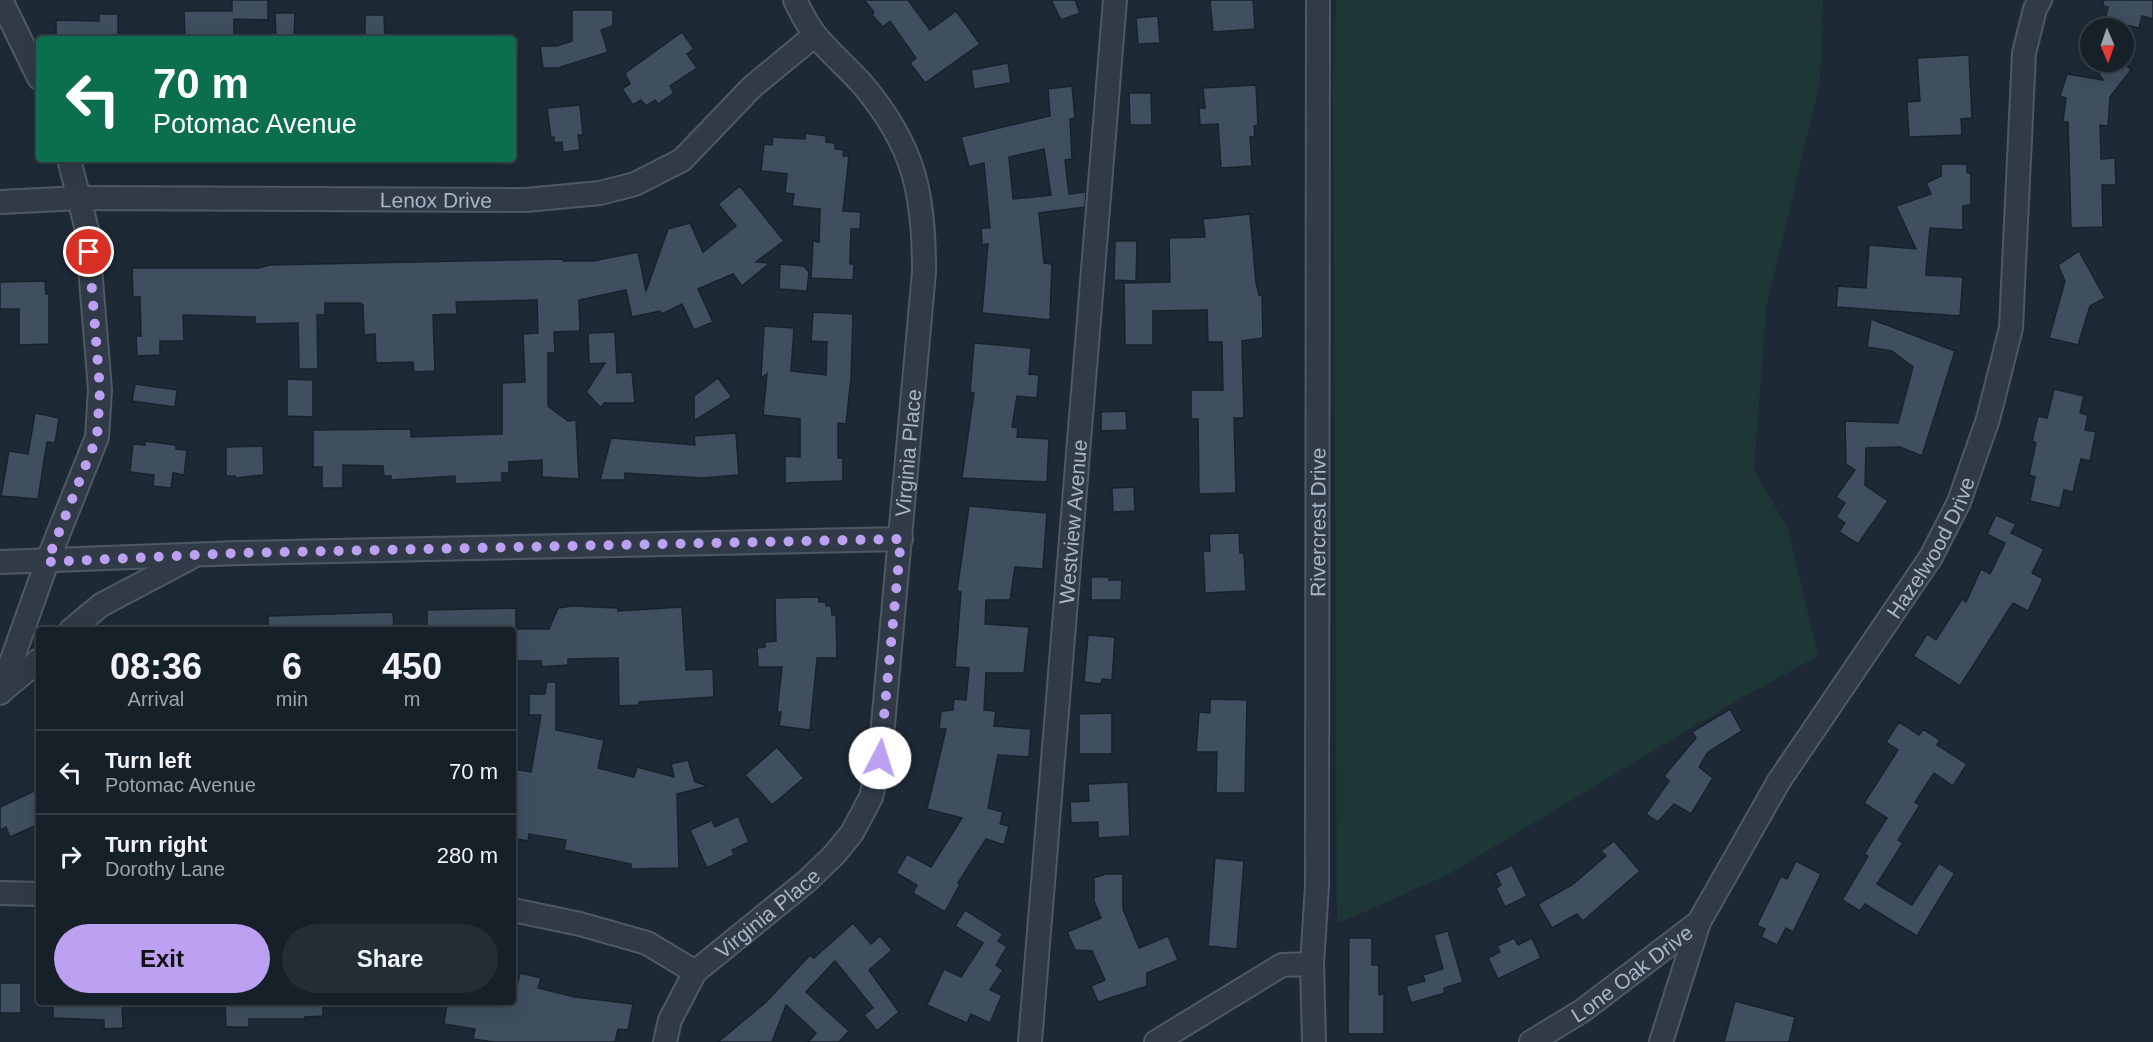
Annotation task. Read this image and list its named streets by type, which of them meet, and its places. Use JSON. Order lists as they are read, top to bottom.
{
  "streets": {
    "street": [
      "Lenox Drive",
      "Virginia Place",
      "Westview Avenue",
      "Rivercrest Drive",
      "Hazelwood Drive",
      "Lone Oak Drive"
    ]
  },
  "crossings": [
    ["Lenox Drive", "Virginia Place"],
    ["Hazelwood Drive", "Lone Oak Drive"]
  ],
  "north": "bottom",
  "page": {
    "turn": ["70 m", "Potomac Avenue"],
    "eta": [
      "08:36",
      "Arrival",
      "6",
      "min",
      "450",
      "m"
    ],
    "list": [
      {
        "name": "Turn left",
        "note": "Potomac Avenue",
        "value": "70 m"
      },
      {
        "name": "Turn right",
        "note": "Dorothy Lane",
        "value": "280 m"
      }
    ],
    "buttons": ["Exit", "Share"]
  }
}
